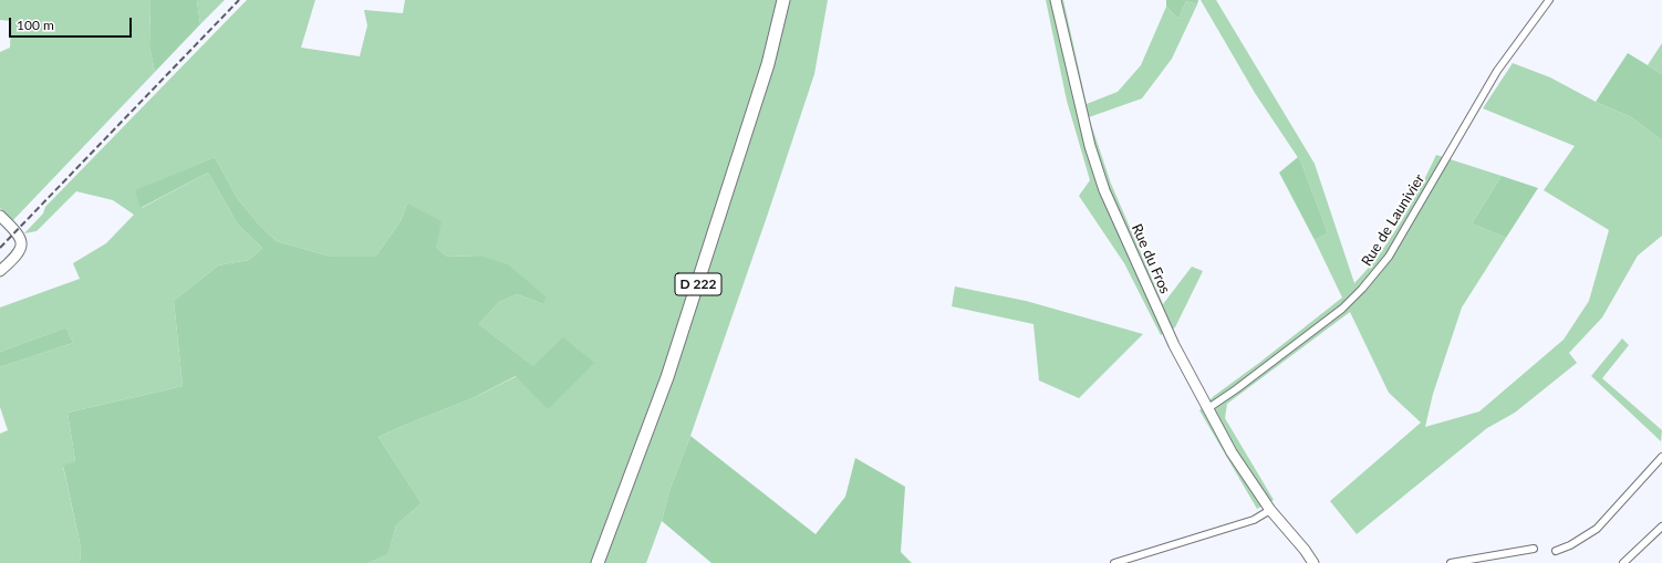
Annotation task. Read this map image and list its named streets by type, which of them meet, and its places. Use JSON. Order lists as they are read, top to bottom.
{
  "streets": {
    "highway": ["D 222"],
    "street": ["Rue de Launivier", "Rue du Fros"]
  },
  "crossings": [
    ["Rue de Launivier", "Rue du Fros"]
  ],
  "scale_bar": "100 m"
}
